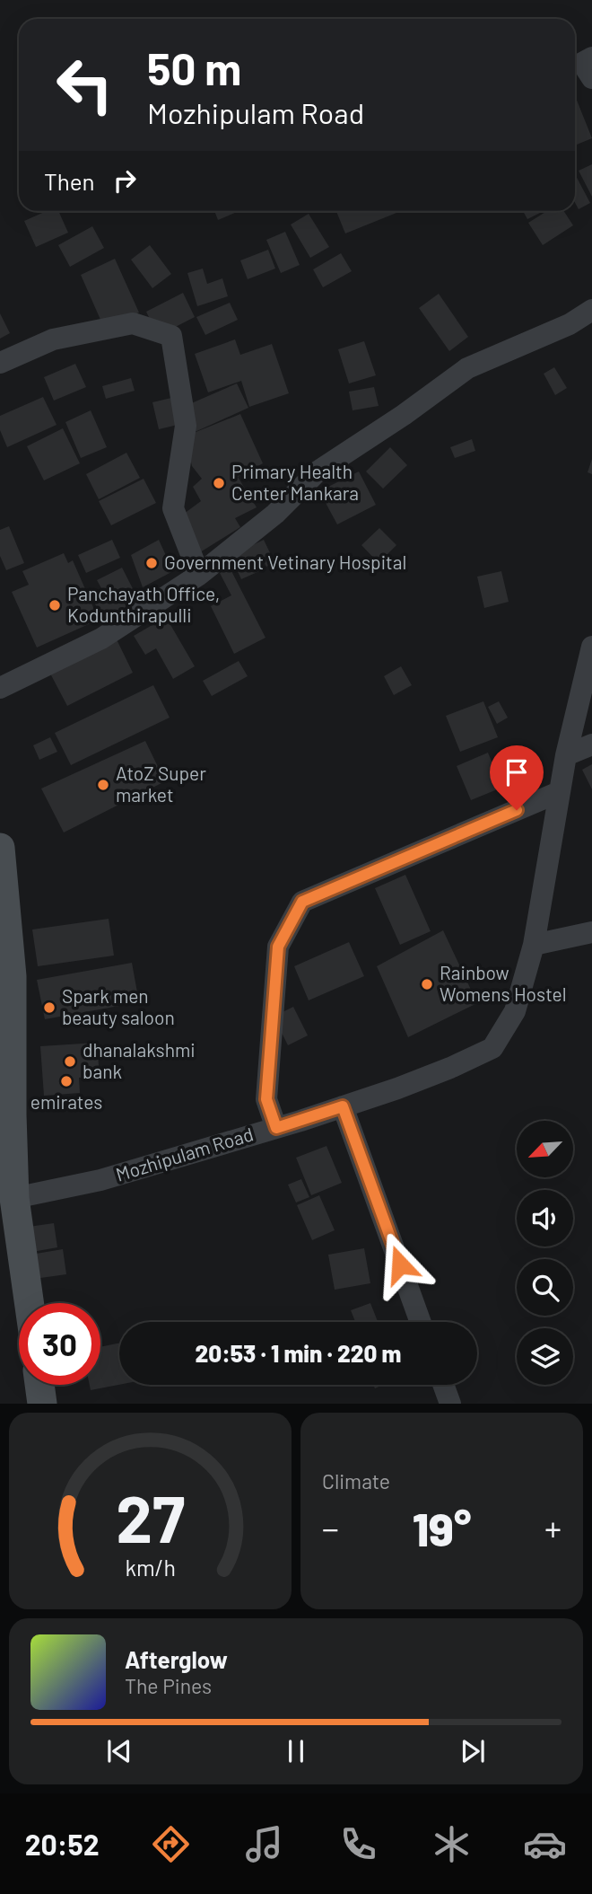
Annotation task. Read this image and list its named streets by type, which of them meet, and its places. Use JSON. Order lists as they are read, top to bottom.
{
  "streets": {
    "street": ["Mozhipulam Road"]
  },
  "places": [
    "Primary Health Center Mankara",
    "Government Vetinary Hospital",
    "Panchayath Office, Kodunthirapulli",
    "AtoZ Super market",
    "Rainbow Womens Hostel",
    "Spark men beauty saloon",
    "dhanalakshmi bank",
    "emirates"
  ],
  "north": "bottom left",
  "page": {
    "turn": ["50 m", "Mozhipulam Road"],
    "then": "Then",
    "limit": "30",
    "trip": "20:53 · 1 min · 220 m",
    "tile": "Climate",
    "heat": ["−", "19°", "+"],
    "song": ["Afterglow", "The Pines"],
    "tabs": "20:52",
    "gauge": ["27", "km/h"]
  }
}
